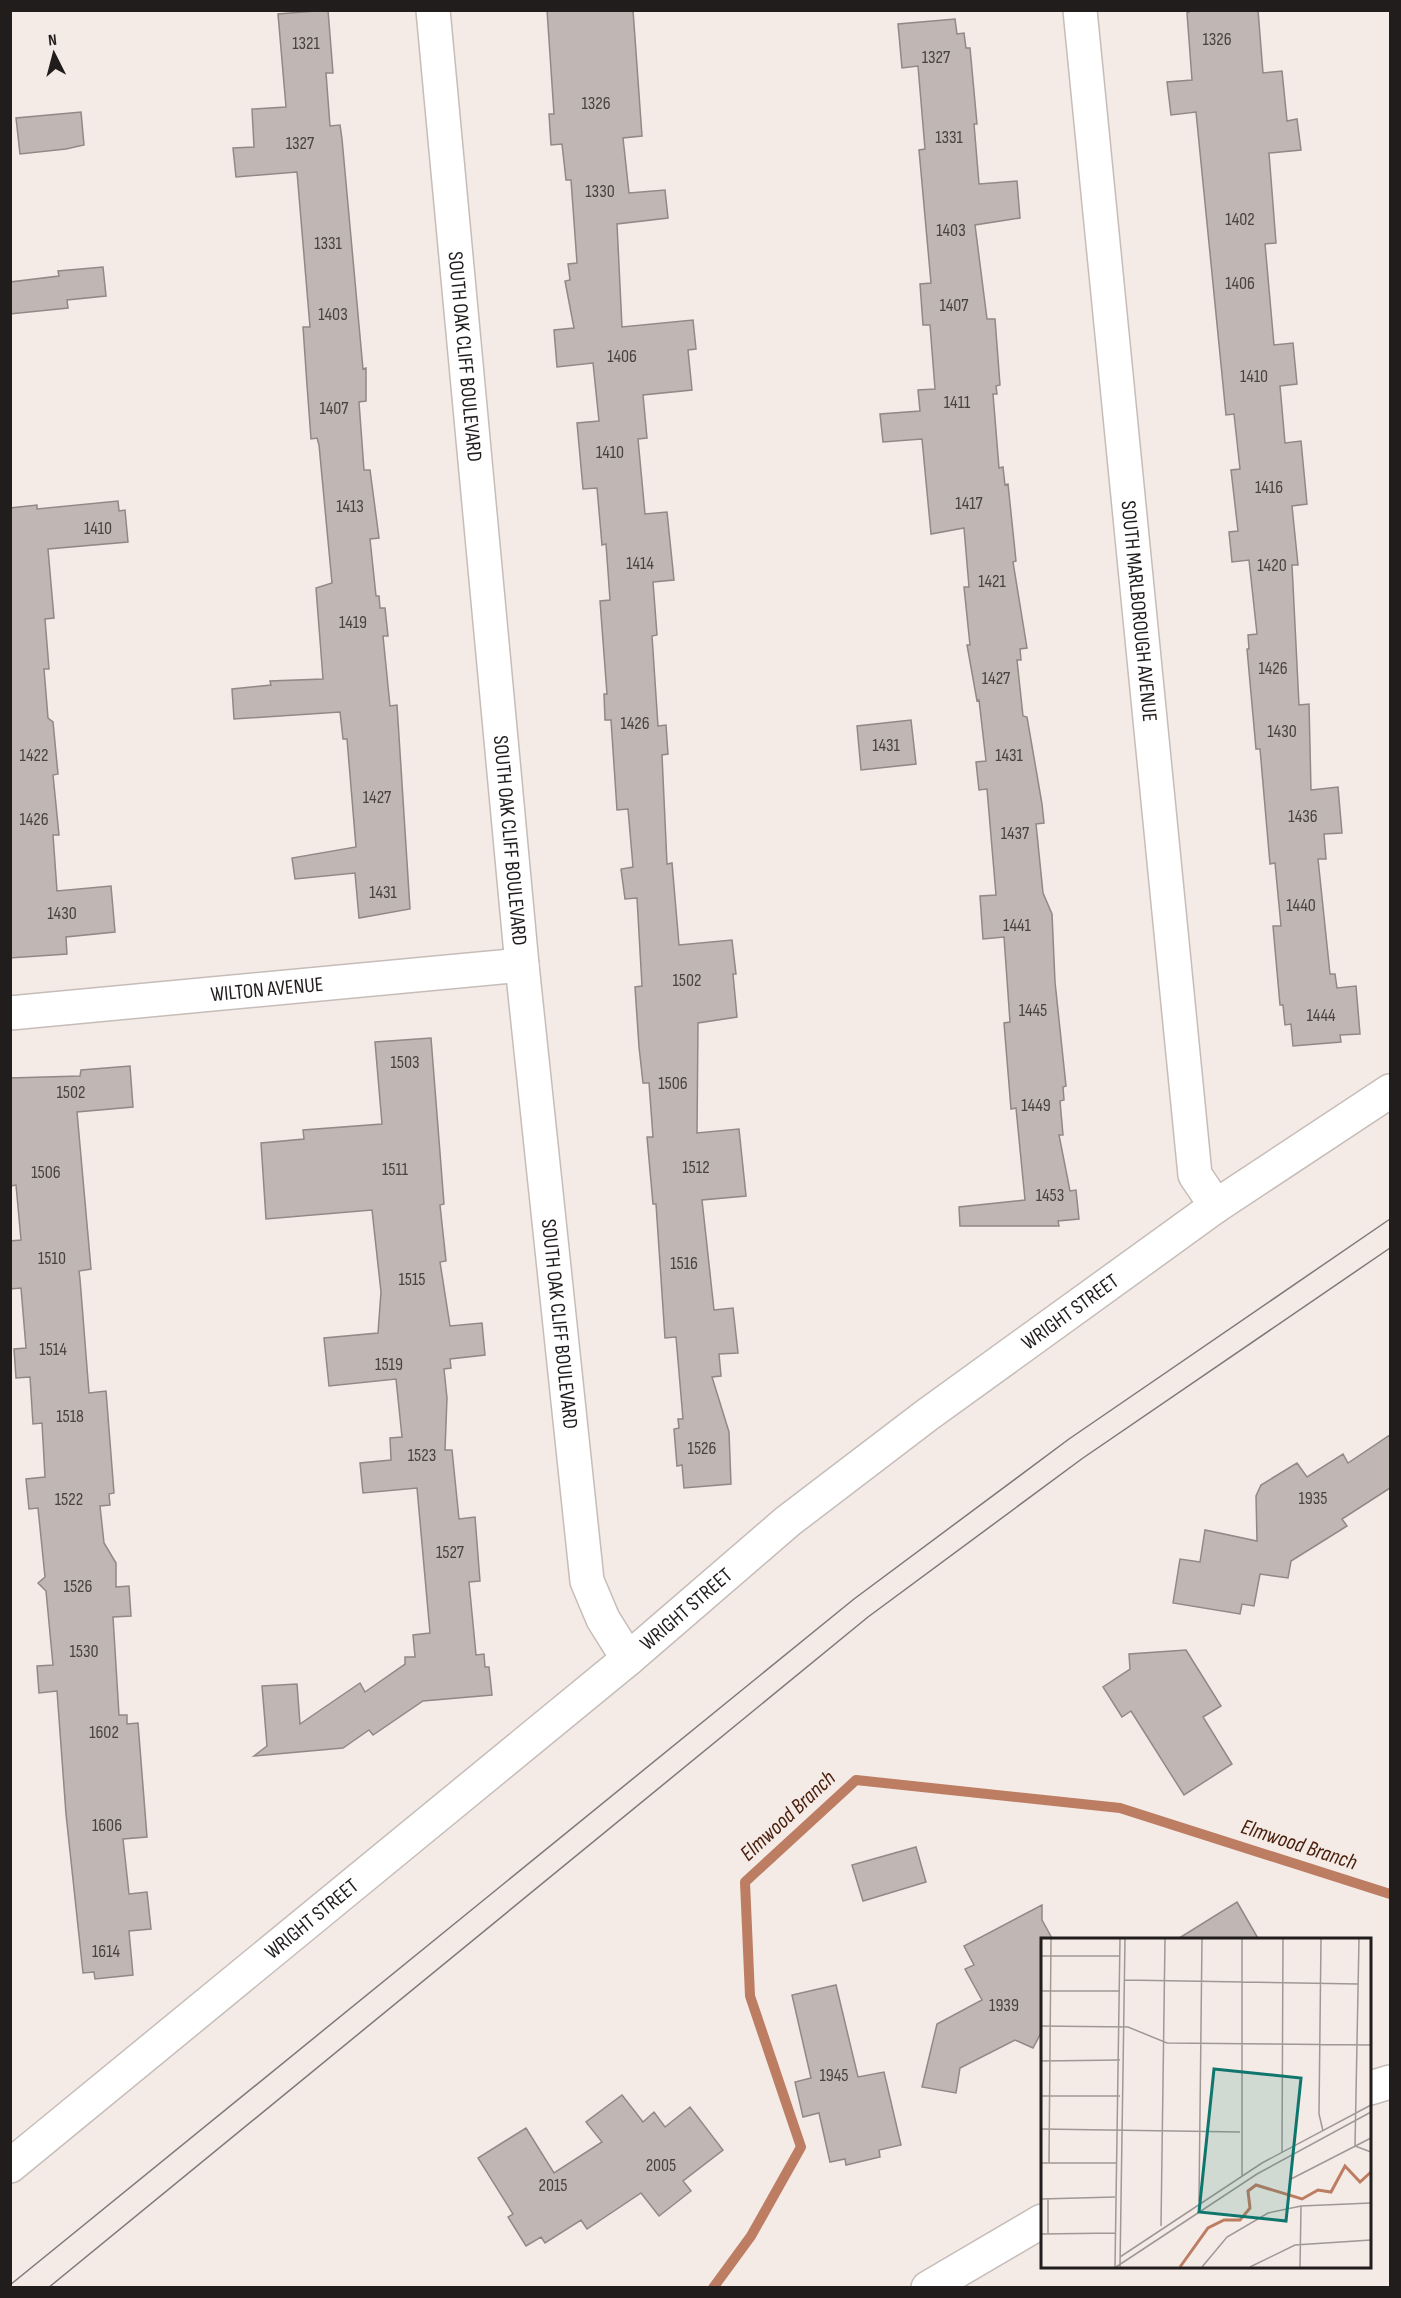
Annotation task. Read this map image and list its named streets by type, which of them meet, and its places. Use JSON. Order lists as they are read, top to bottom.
{
  "streets": {
    "street": [
      "SOUTH OAK CLIFF BOULEVARD",
      "SOUTH MARLBOROUGH AVENUE",
      "WILTON AVENUE",
      "WRIGHT STREET"
    ]
  },
  "crossings": [
    ["SOUTH OAK CLIFF BOULEVARD", "WILTON AVENUE"],
    ["SOUTH OAK CLIFF BOULEVARD", "WRIGHT STREET"],
    ["SOUTH MARLBOROUGH AVENUE", "WRIGHT STREET"]
  ],
  "water": ["Elmwood Branch"],
  "house_numbers": [
    "1326",
    "1321",
    "1327",
    "1326",
    "1331",
    "1327",
    "1330",
    "1402",
    "1403",
    "1331",
    "1406",
    "1407",
    "1403",
    "1406",
    "1410",
    "1411",
    "1407",
    "1410",
    "1416",
    "1417",
    "1413",
    "1410",
    "1414",
    "1420",
    "1421",
    "1419",
    "1426",
    "1427",
    "1426",
    "1430",
    "1431",
    "1422",
    "1431",
    "1427",
    "1436",
    "1426",
    "1437",
    "1431",
    "1440",
    "1430",
    "1441",
    "1502",
    "1445",
    "1444",
    "1503",
    "1506",
    "1502",
    "1449",
    "1512",
    "1511",
    "1506",
    "1453",
    "1510",
    "1516",
    "1515",
    "1514",
    "1519",
    "1518",
    "1526",
    "1523",
    "1935",
    "1522",
    "1527",
    "1526",
    "1530",
    "1602",
    "1606",
    "1614",
    "1939",
    "1945",
    "2005",
    "2015"
  ],
  "north": "top"
}
